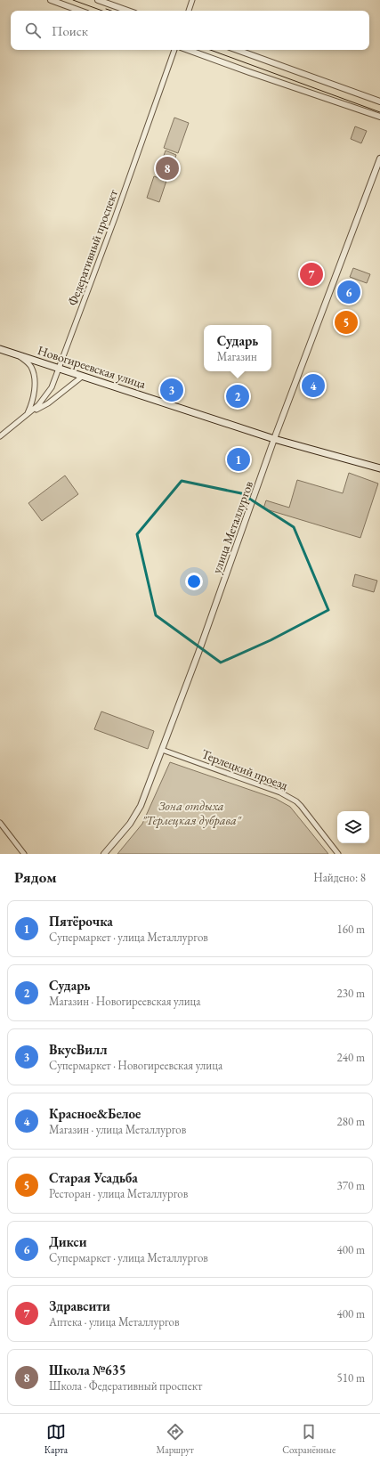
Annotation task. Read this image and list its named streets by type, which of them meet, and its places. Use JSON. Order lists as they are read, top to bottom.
{
  "streets": {
    "main road": ["Новогиреевская улица"],
    "street": ["Федеративный проспект", "улица Металлургов", "Терлецкий проезд"]
  },
  "crossings": [
    ["Федеративный проспект", "Новогиреевская улица"],
    ["Новогиреевская улица", "улица Металлургов"],
    ["улица Металлургов", "Терлецкий проезд"]
  ],
  "parks": ["Зона отдыха \"Терлецкая дубрава\""],
  "page": {
    "search": "Поиск",
    "pins": [
      "8",
      "7",
      "6",
      "5",
      "4",
      "3",
      "2",
      "1"
    ],
    "popup": ["Сударь", "Магазин"],
    "heading": ["Рядом", "Найдено: 8"],
    "list": [
      {
        "mark": "1",
        "name": "Пятёрочка",
        "note": "Супермаркет · улица Металлургов",
        "value": "160 m"
      },
      {
        "mark": "2",
        "name": "Сударь",
        "note": "Магазин · Новогиреевская улица",
        "value": "230 m"
      },
      {
        "mark": "3",
        "name": "ВкусВилл",
        "note": "Супермаркет · Новогиреевская улица",
        "value": "240 m"
      },
      {
        "mark": "4",
        "name": "Красное&Белое",
        "note": "Магазин · улица Металлургов",
        "value": "280 m"
      },
      {
        "mark": "5",
        "name": "Старая Усадьба",
        "note": "Ресторан · улица Металлургов",
        "value": "370 m"
      },
      {
        "mark": "6",
        "name": "Дикси",
        "note": "Супермаркет · улица Металлургов",
        "value": "400 m"
      },
      {
        "mark": "7",
        "name": "Здравсити",
        "note": "Аптека · улица Металлургов",
        "value": "400 m"
      },
      {
        "mark": "8",
        "name": "Школа №635",
        "note": "Школа · Федеративный проспект",
        "value": "510 m"
      }
    ],
    "nav": ["Карта", "Маршрут", "Сохранённые"]
  }
}
